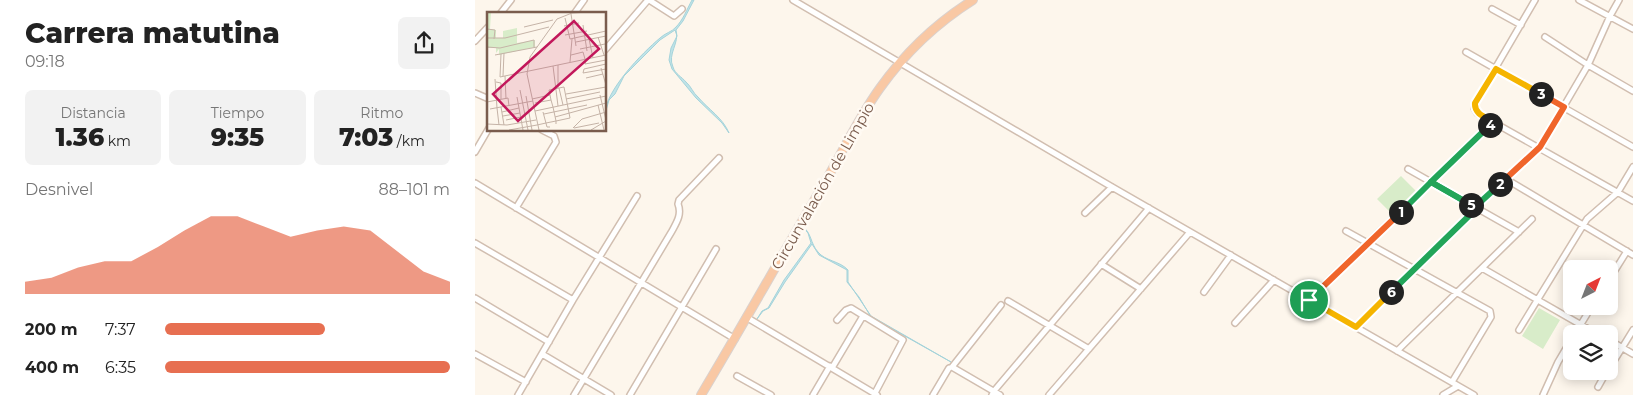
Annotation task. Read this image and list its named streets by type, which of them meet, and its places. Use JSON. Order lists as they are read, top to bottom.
{
  "streets": {
    "highway": ["Circunvalación de Limpio"]
  },
  "north": "top right",
  "page": {
    "heading": ["Carrera matutina", "09:18"],
    "pins": [
      "3",
      "4",
      "2",
      "5",
      "1",
      "6"
    ],
    "stats": [
      ["Distancia", "1.36 km"],
      ["Tiempo", "9:35"],
      ["Ritmo", "7:03 /km"]
    ],
    "chart": ["Desnivel", "88–101 m"],
    "list": [
      {
        "name": "200 m",
        "note": "7:37"
      },
      {
        "name": "400 m",
        "note": "6:35"
      }
    ]
  }
}
